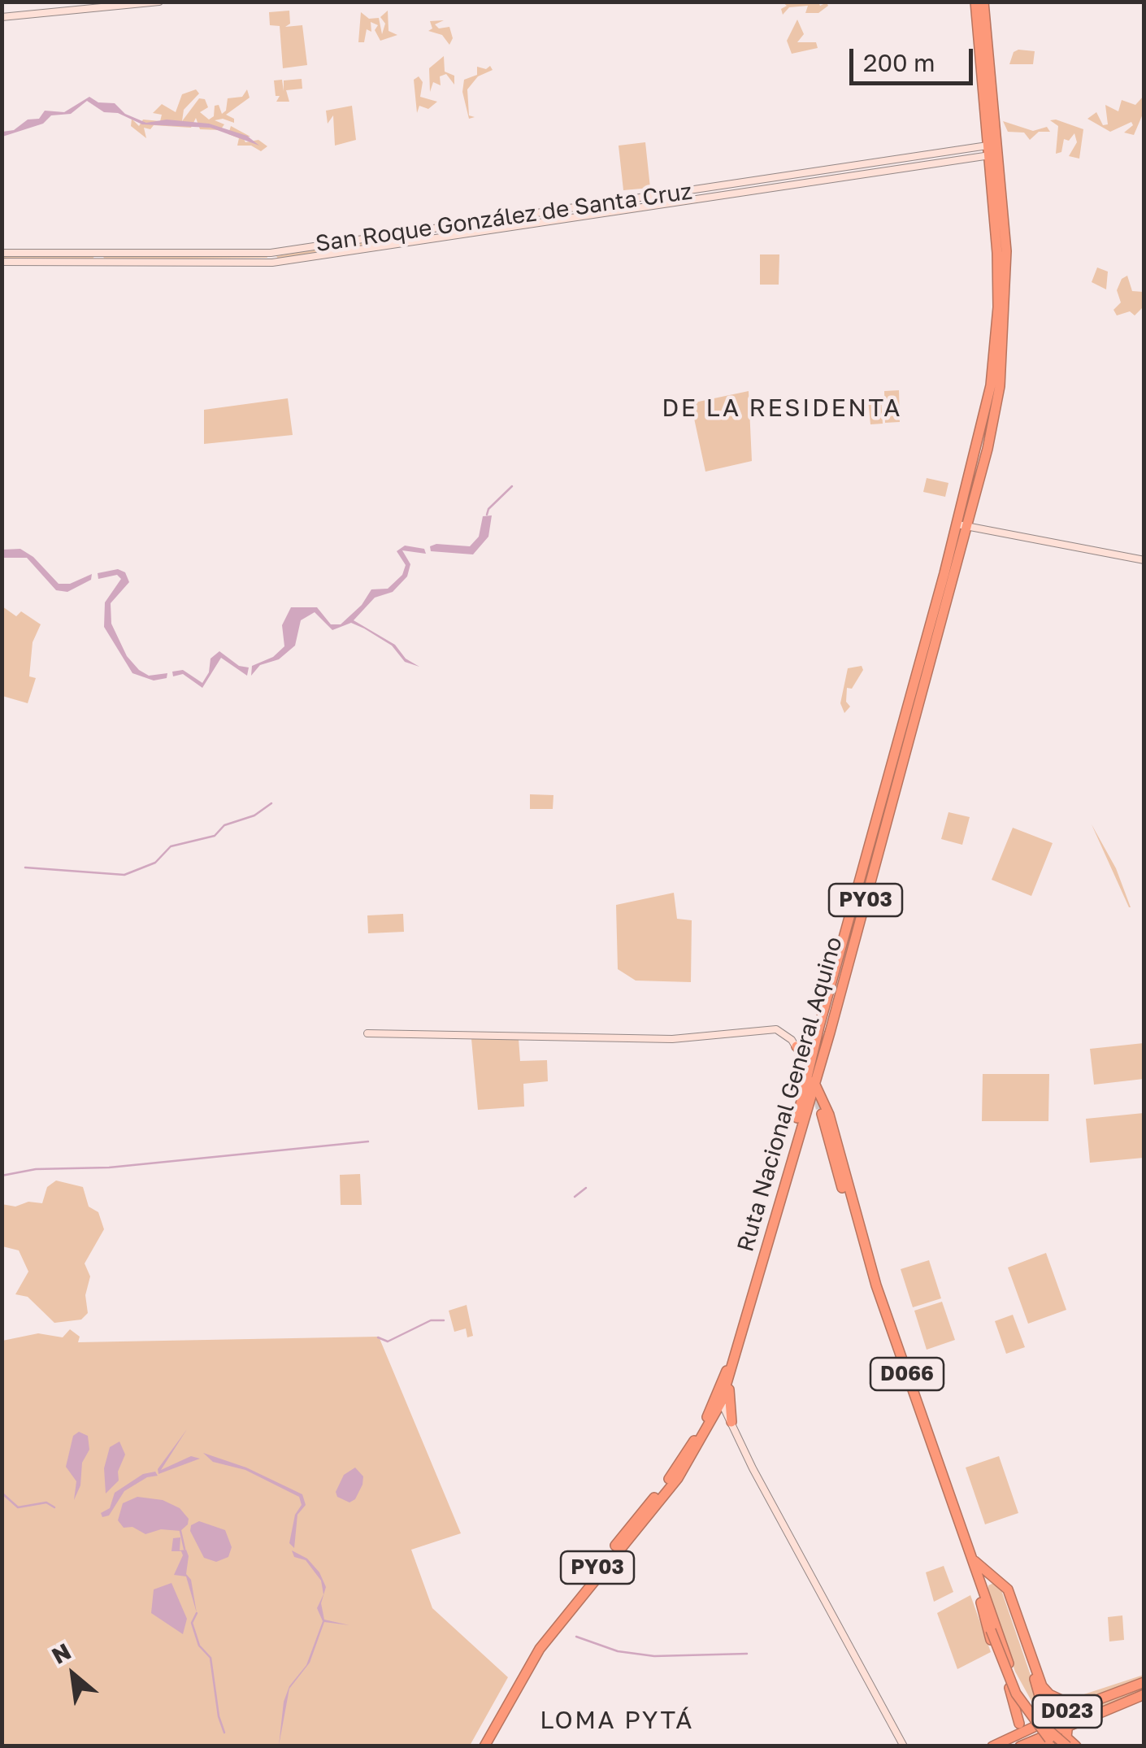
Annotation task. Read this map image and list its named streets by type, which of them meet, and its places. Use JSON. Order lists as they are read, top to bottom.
{
  "streets": {
    "highway": [
      "PY03",
      "Ruta Nacional General Aquino",
      "D066",
      "D023"
    ],
    "street": ["San Roque González de Santa Cruz"]
  },
  "crossings": [
    ["San Roque González de Santa Cruz", "Ruta Nacional General Aquino"],
    ["Ruta Nacional General Aquino", "D066"]
  ],
  "districts": ["DE LA RESIDENTA", "LOMA PYTÁ"],
  "scale_bar": "200 m",
  "north": "top left"
}
